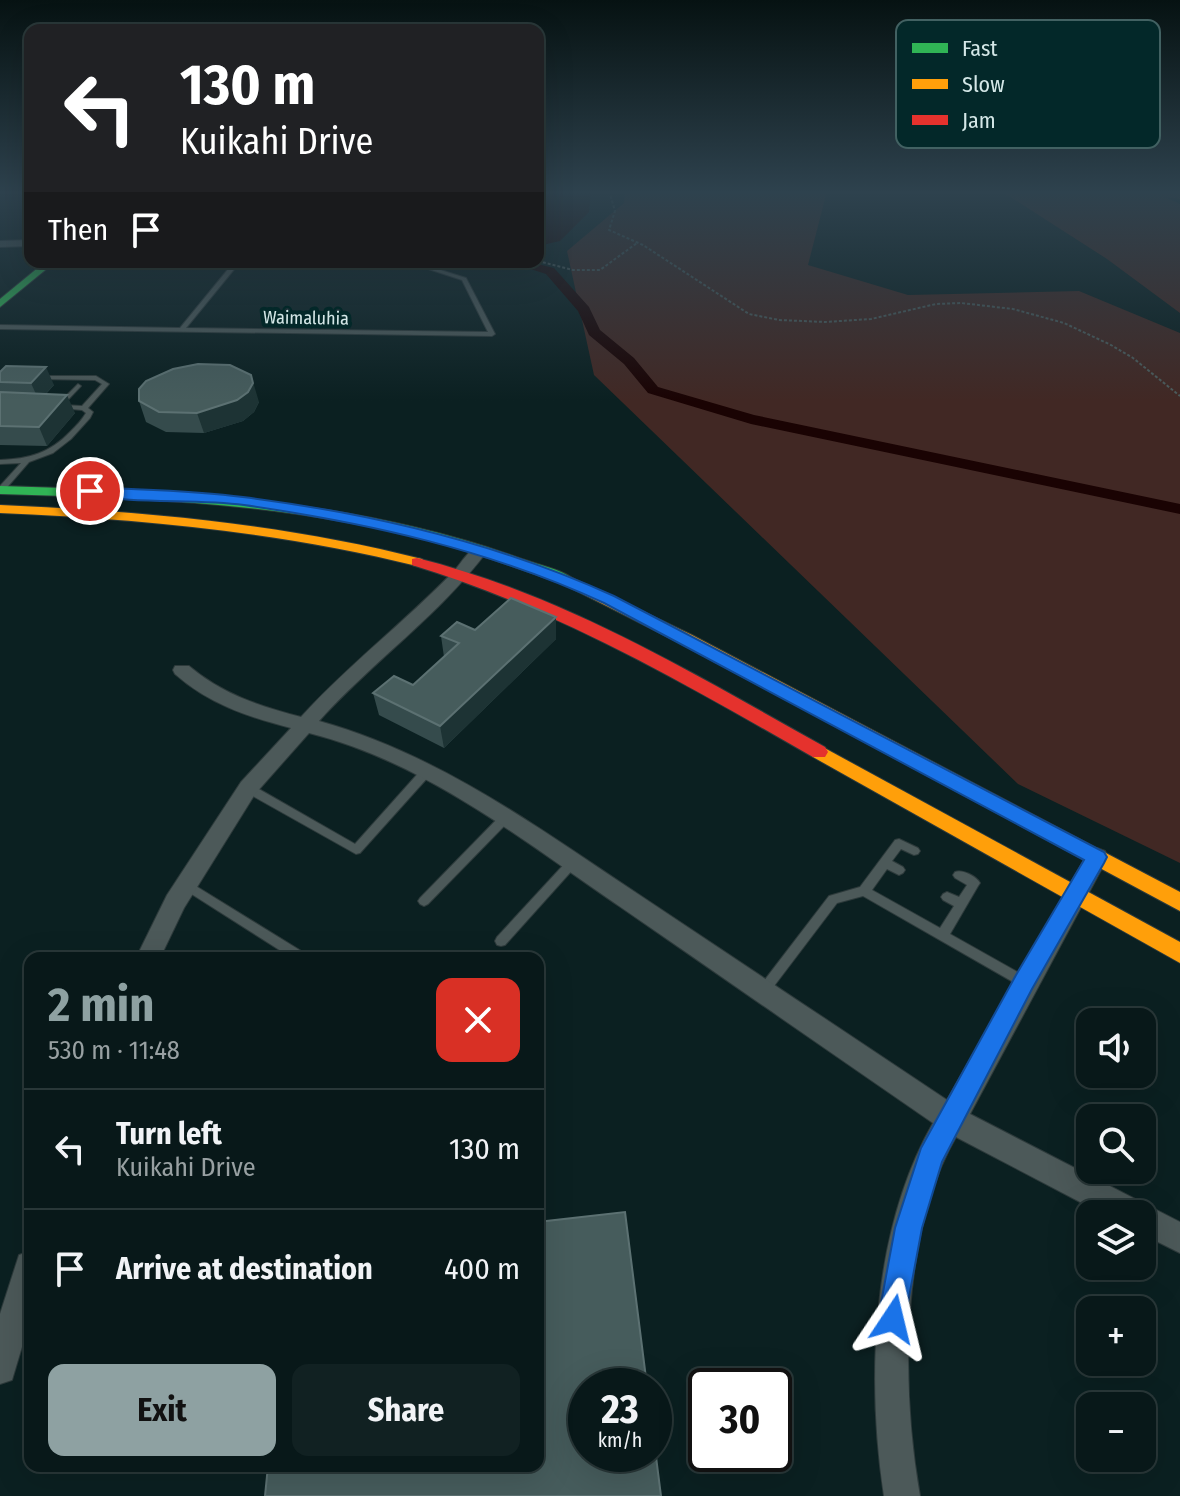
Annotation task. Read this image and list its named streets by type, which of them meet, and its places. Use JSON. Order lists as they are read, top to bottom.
{
  "streets": {
    "lane": ["Waimaluhia"]
  },
  "legend": ["Fast", "Slow", "Jam"],
  "page": {
    "turn": ["130 m", "Kuikahi Drive"],
    "then": "Then",
    "heading": ["2 min", "530 m · 11:48"],
    "map_buttons": ["+", "−"],
    "list": [
      {
        "name": "Turn left",
        "note": "Kuikahi Drive",
        "value": "130 m"
      },
      {
        "name": "Arrive at destination",
        "value": "400 m"
      }
    ],
    "buttons": ["Exit", "Share"],
    "speed": "23 km/h",
    "limit": "30"
  }
}
